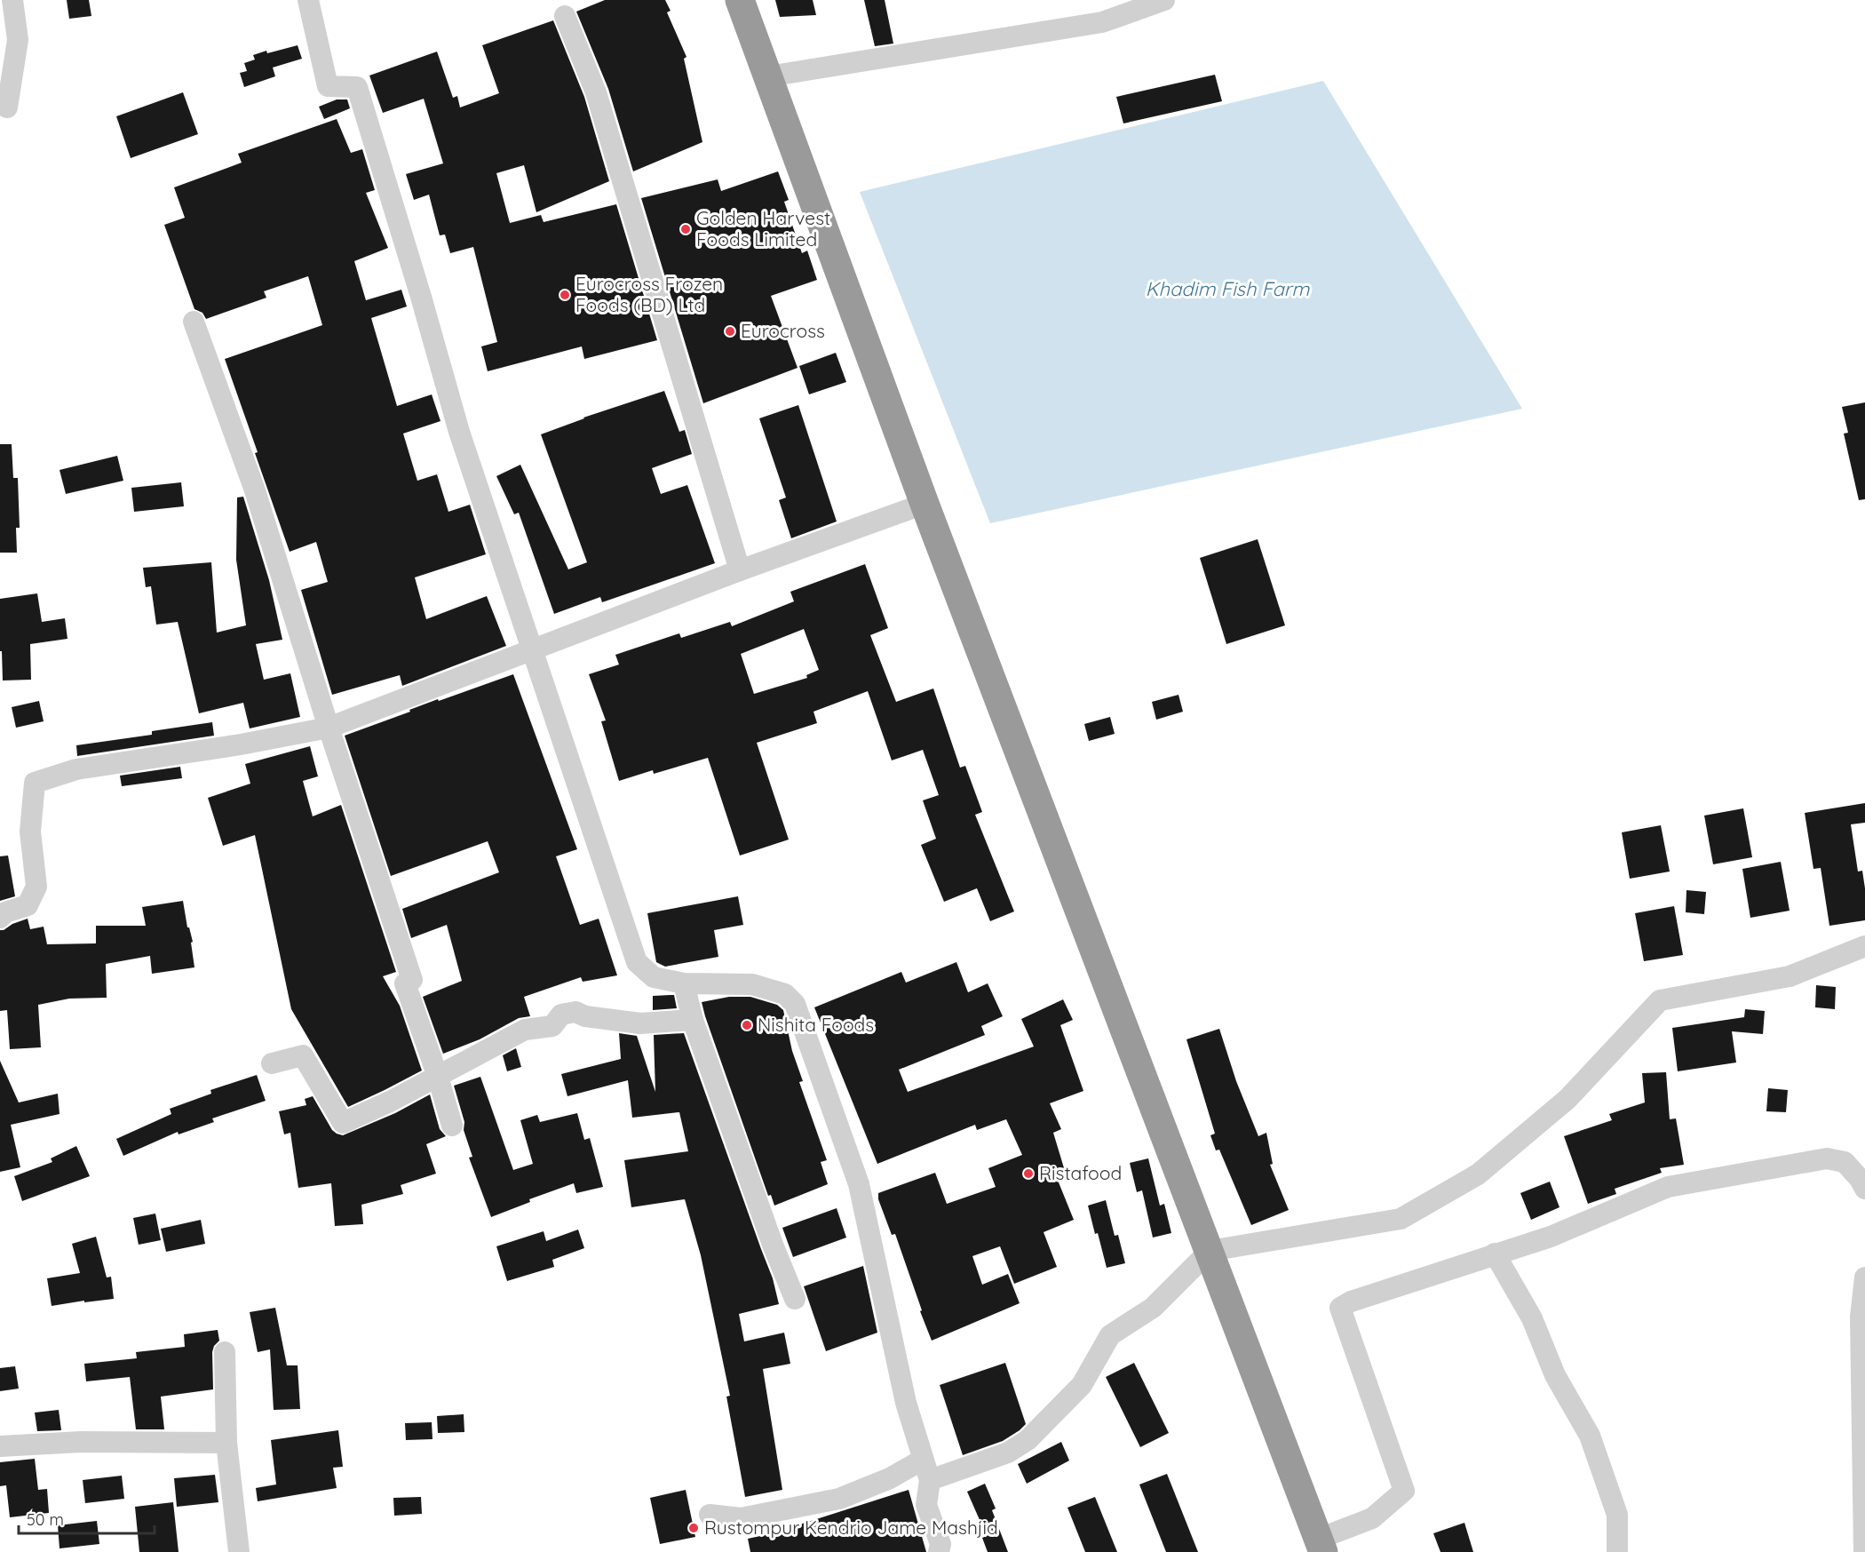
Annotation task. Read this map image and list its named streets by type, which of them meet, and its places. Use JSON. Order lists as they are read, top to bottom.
{
  "water": ["Khadim Fish Farm"],
  "places": [
    "Golden Harvest Foods Limited",
    "Eurocross Frozen Foods (BD) Ltd",
    "Eurocross",
    "Nishita Foods",
    "Ristafood",
    "Rustompur Kendrio Jame Mashjid"
  ],
  "scale_bar": "50 m"
}
